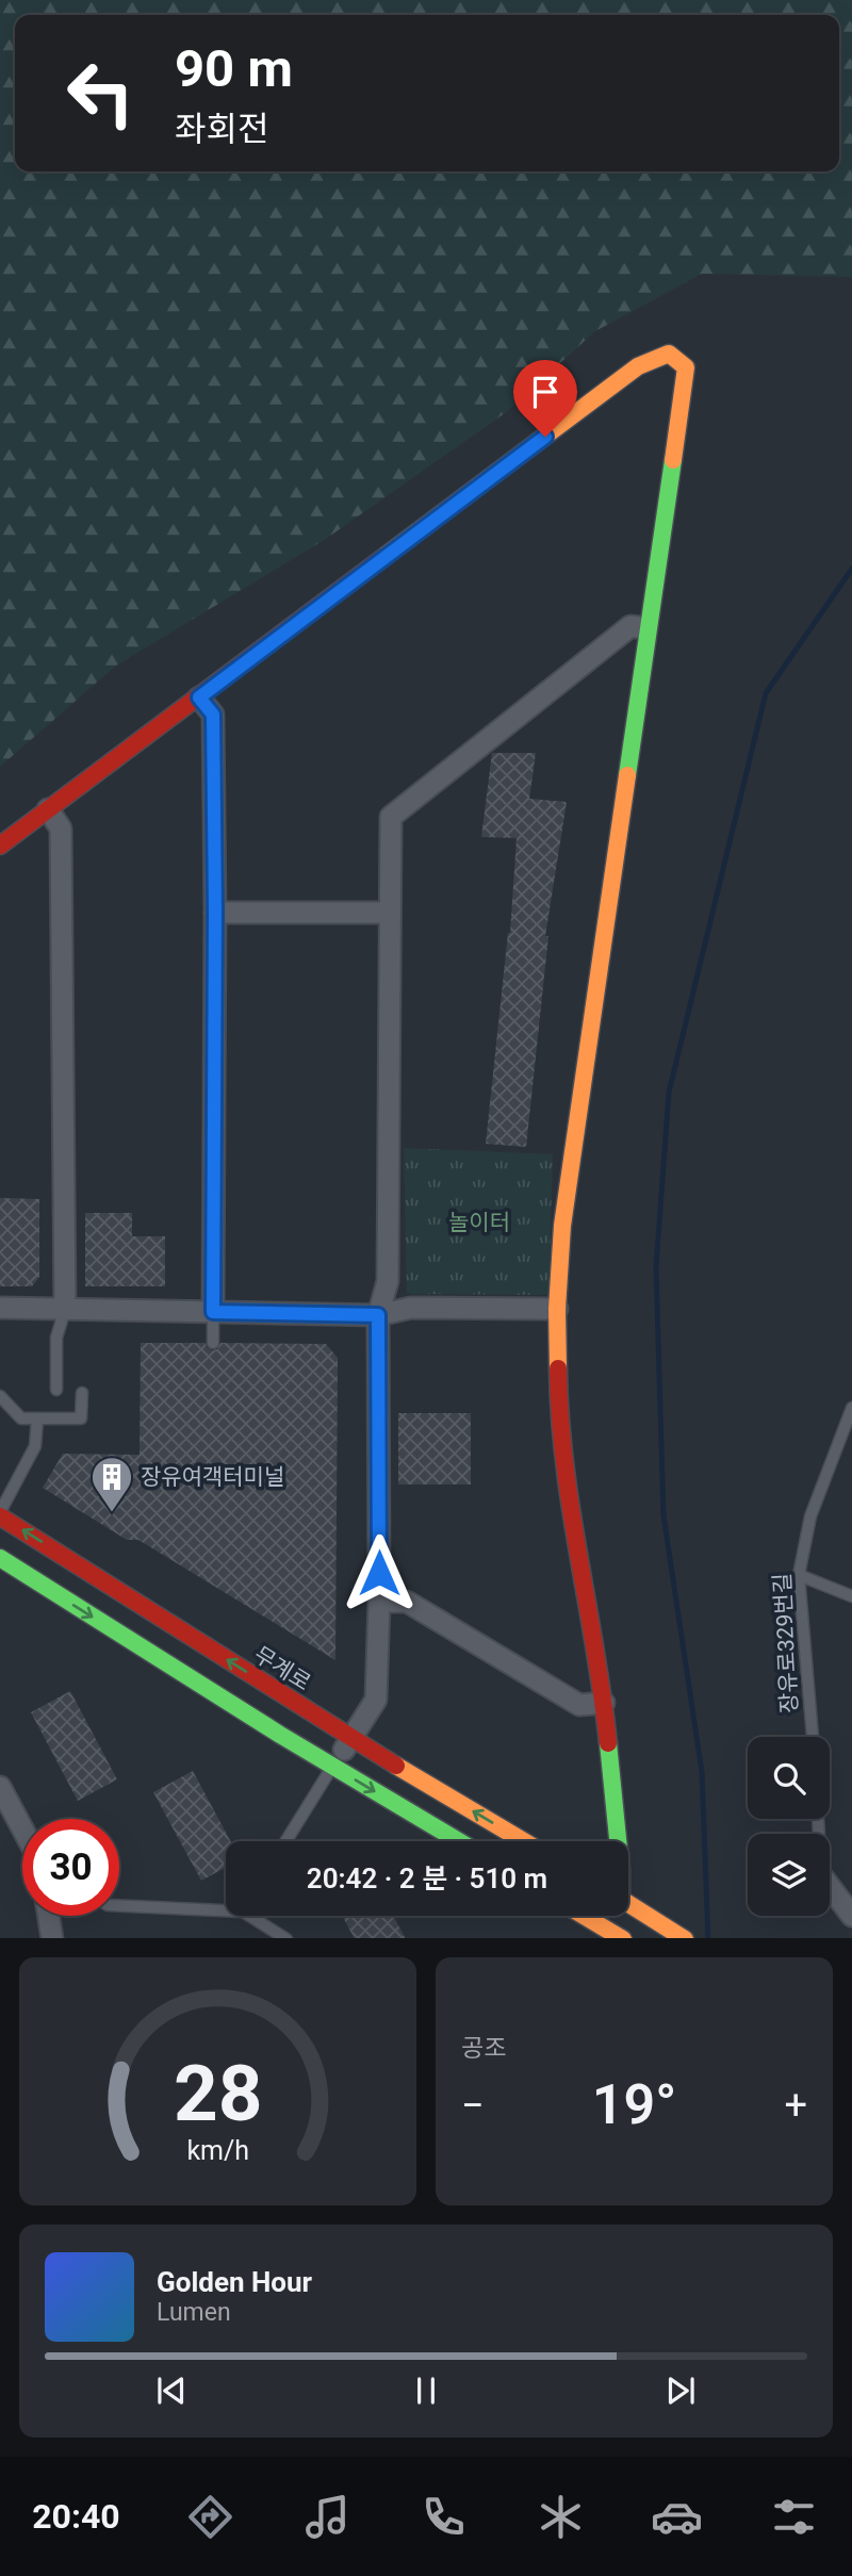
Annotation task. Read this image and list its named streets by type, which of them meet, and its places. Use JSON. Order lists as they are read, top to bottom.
{
  "streets": {
    "street": ["무계로"],
    "lane": ["장유로329번길"]
  },
  "parks": ["놀이터"],
  "places": {
    "building": ["장유여객터미널"]
  },
  "page": {
    "turn": ["90 m", "좌회전"],
    "limit": "30",
    "trip": "20:42 · 2 분 · 510 m",
    "tile": "공조",
    "heat": ["−", "19°", "+"],
    "song": ["Golden Hour", "Lumen"],
    "tabs": "20:40",
    "gauge": ["28", "km/h"]
  }
}
